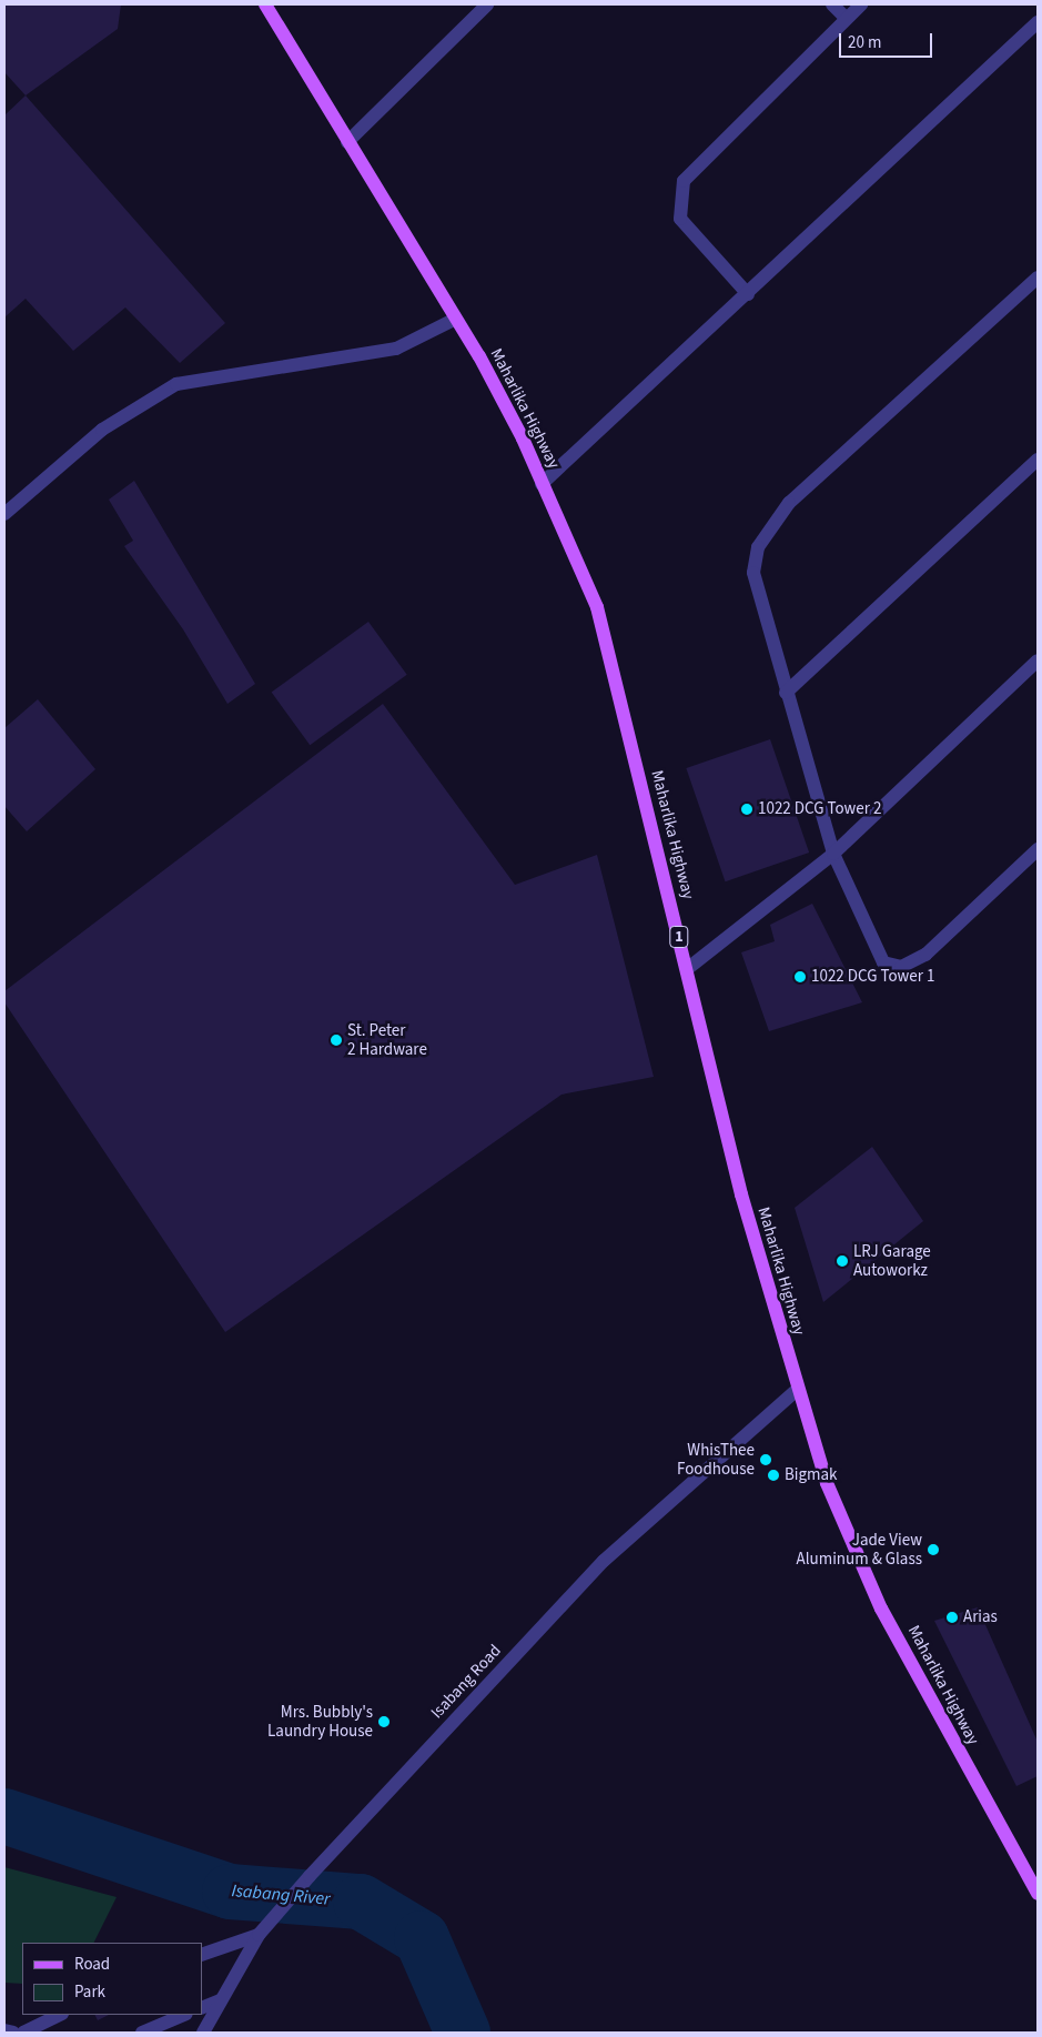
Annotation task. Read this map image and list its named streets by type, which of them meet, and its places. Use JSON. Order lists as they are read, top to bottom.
{
  "streets": {
    "main road": ["Maharlika Highway", "1"],
    "street": ["Isabang Road"]
  },
  "crossings": [
    ["Maharlika Highway", "Isabang Road"]
  ],
  "water": ["Isabang River"],
  "places": [
    "1022 DCG Tower 2",
    "1022 DCG Tower 1",
    "St. Peter 2 Hardware",
    "LRJ Garage Autoworkz",
    "WhisThee Foodhouse",
    "Bigmak",
    "Jade View Aluminum & Glass",
    "Arias",
    "Mrs. Bubbly's Laundry House"
  ],
  "legend": ["Road", "Park"],
  "scale_bar": "20 m"
}
